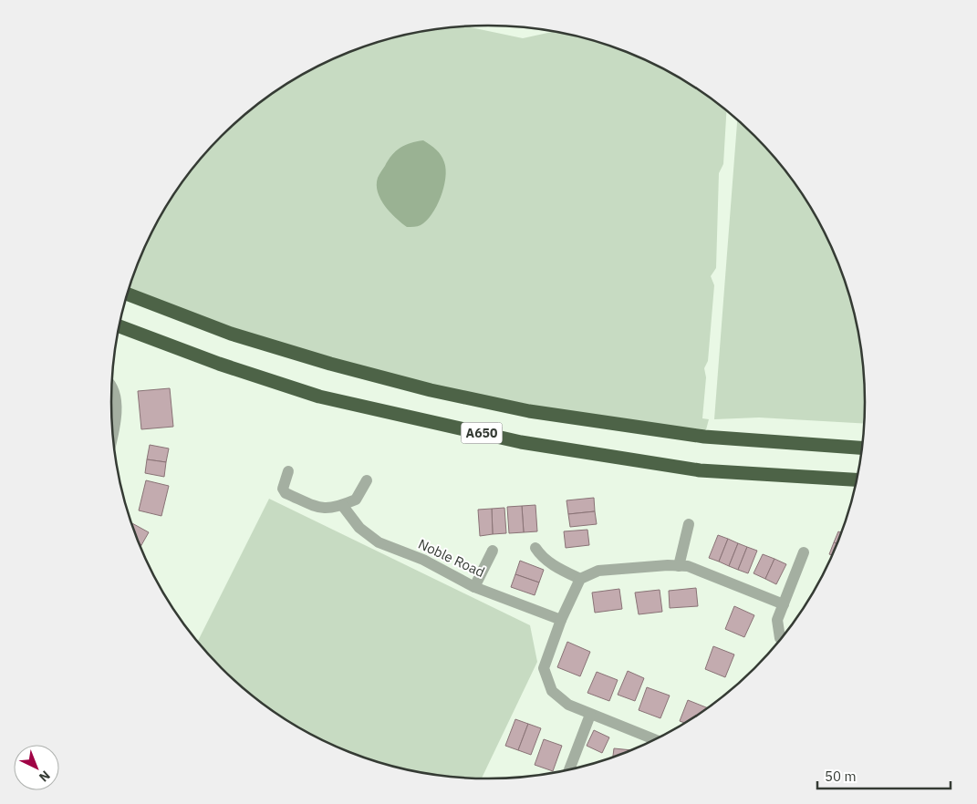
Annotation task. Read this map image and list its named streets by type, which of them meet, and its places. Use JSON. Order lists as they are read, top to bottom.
{
  "streets": {
    "highway": ["A650"],
    "street": ["Noble Road"]
  },
  "scale_bar": "50 m",
  "north": "bottom right"
}
